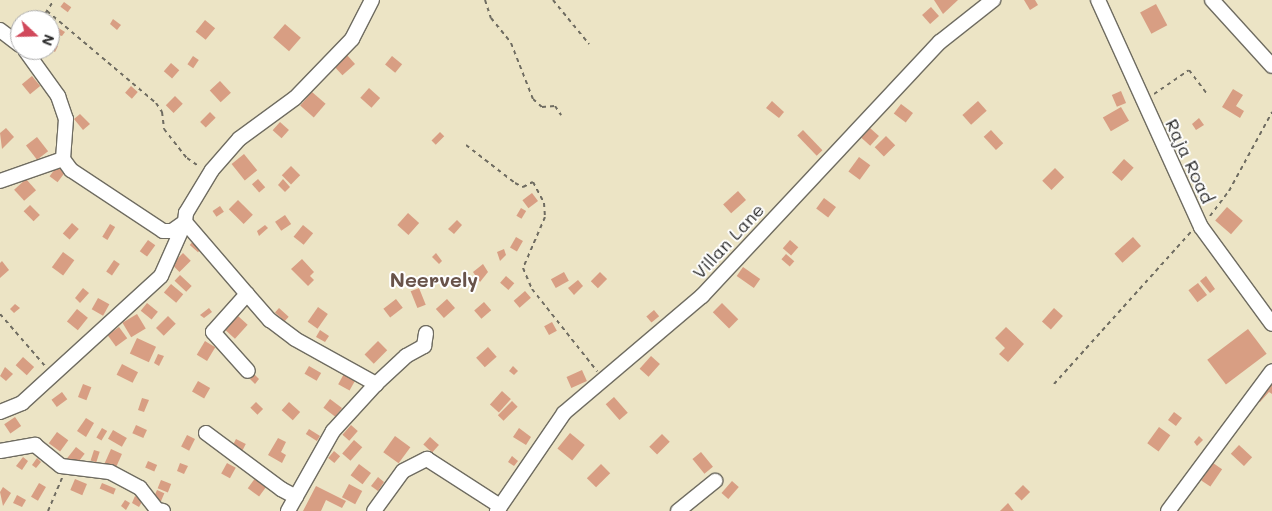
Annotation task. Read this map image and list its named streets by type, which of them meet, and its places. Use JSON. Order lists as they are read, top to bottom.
{
  "streets": {
    "street": ["Raja Road", "Villan Lane"]
  },
  "districts": ["Neervely"],
  "north": "right"
}
